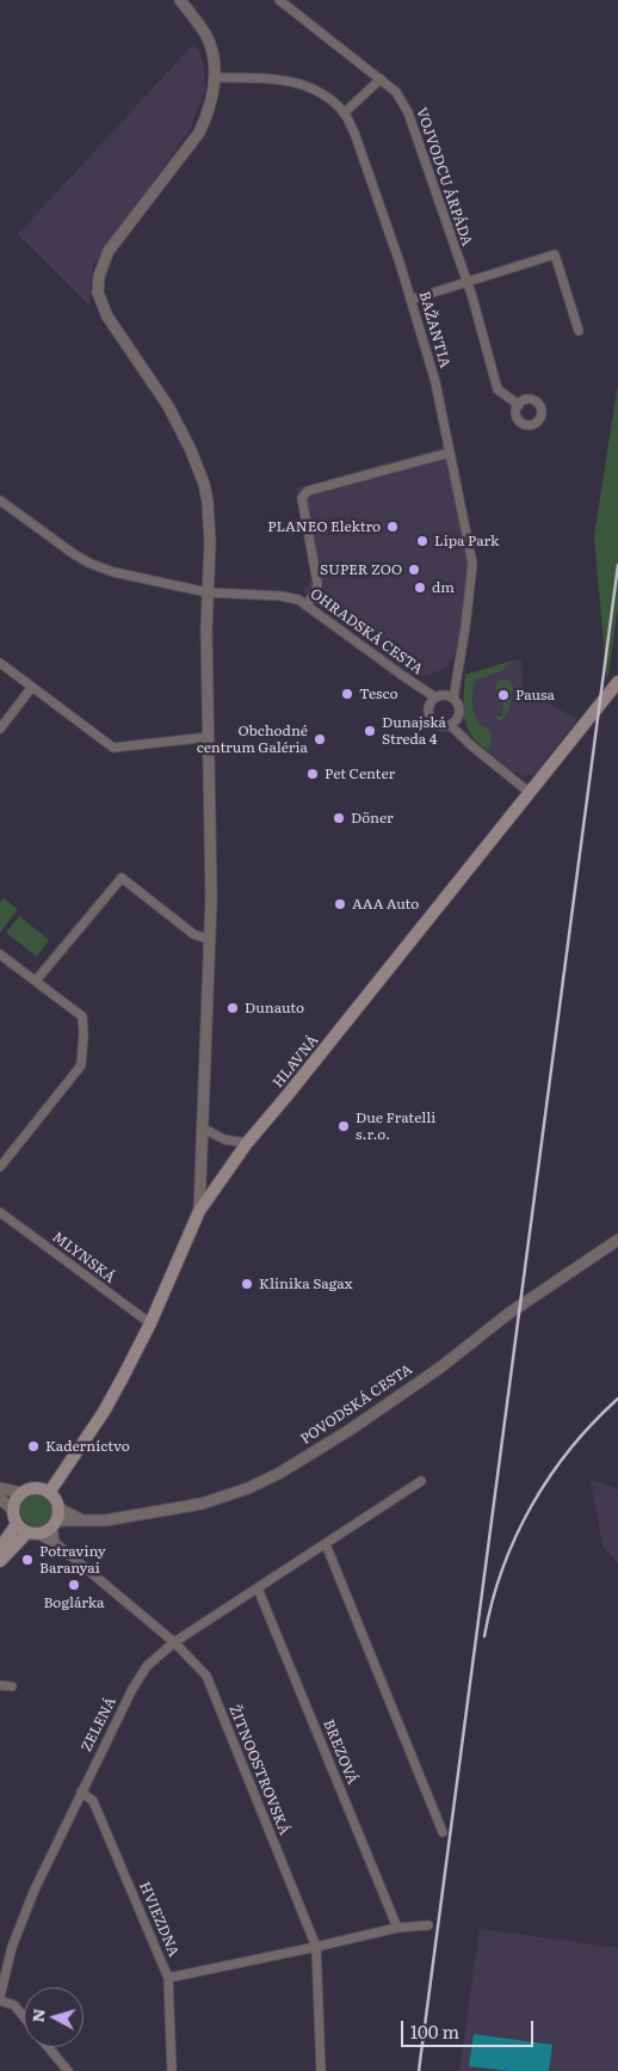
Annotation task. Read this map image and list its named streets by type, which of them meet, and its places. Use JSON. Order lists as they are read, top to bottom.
{
  "streets": {
    "main road": ["HLAVNÁ"],
    "street": [
      "VOJVODCU ÁRPÁDA",
      "BAŽANTIA",
      "OHRADSKÁ CESTA",
      "MLYNSKÁ",
      "POVODSKÁ CESTA",
      "ZELENÁ",
      "BREZOVÁ",
      "ŽITNOOSTROVSKÁ",
      "HVIEZDNA"
    ]
  },
  "crossings": [
    ["BAŽANTIA", "OHRADSKÁ CESTA"],
    ["HLAVNÁ", "MLYNSKÁ"],
    ["HLAVNÁ", "POVODSKÁ CESTA"],
    ["HLAVNÁ", "ŽITNOOSTROVSKÁ"],
    ["POVODSKÁ CESTA", "ŽITNOOSTROVSKÁ"],
    ["ZELENÁ", "BREZOVÁ"],
    ["ZELENÁ", "ŽITNOOSTROVSKÁ"],
    ["ZELENÁ", "HVIEZDNA"]
  ],
  "places": [
    "PLANEO Elektro",
    "Lipa Park",
    "SUPER ZOO",
    "dm",
    "Tesco",
    "Pausa",
    "Dunajská Streda 4",
    "Obchodné centrum Galéria",
    "Pet Center",
    "Döner",
    "AAA Auto",
    "Dunauto",
    "Due Fratelli s.r.o.",
    "Klinika Sagax",
    "Kaderníctvo",
    "Potraviny Baranyai",
    "Boglárka"
  ],
  "scale_bar": "100 m",
  "north": "left"
}
